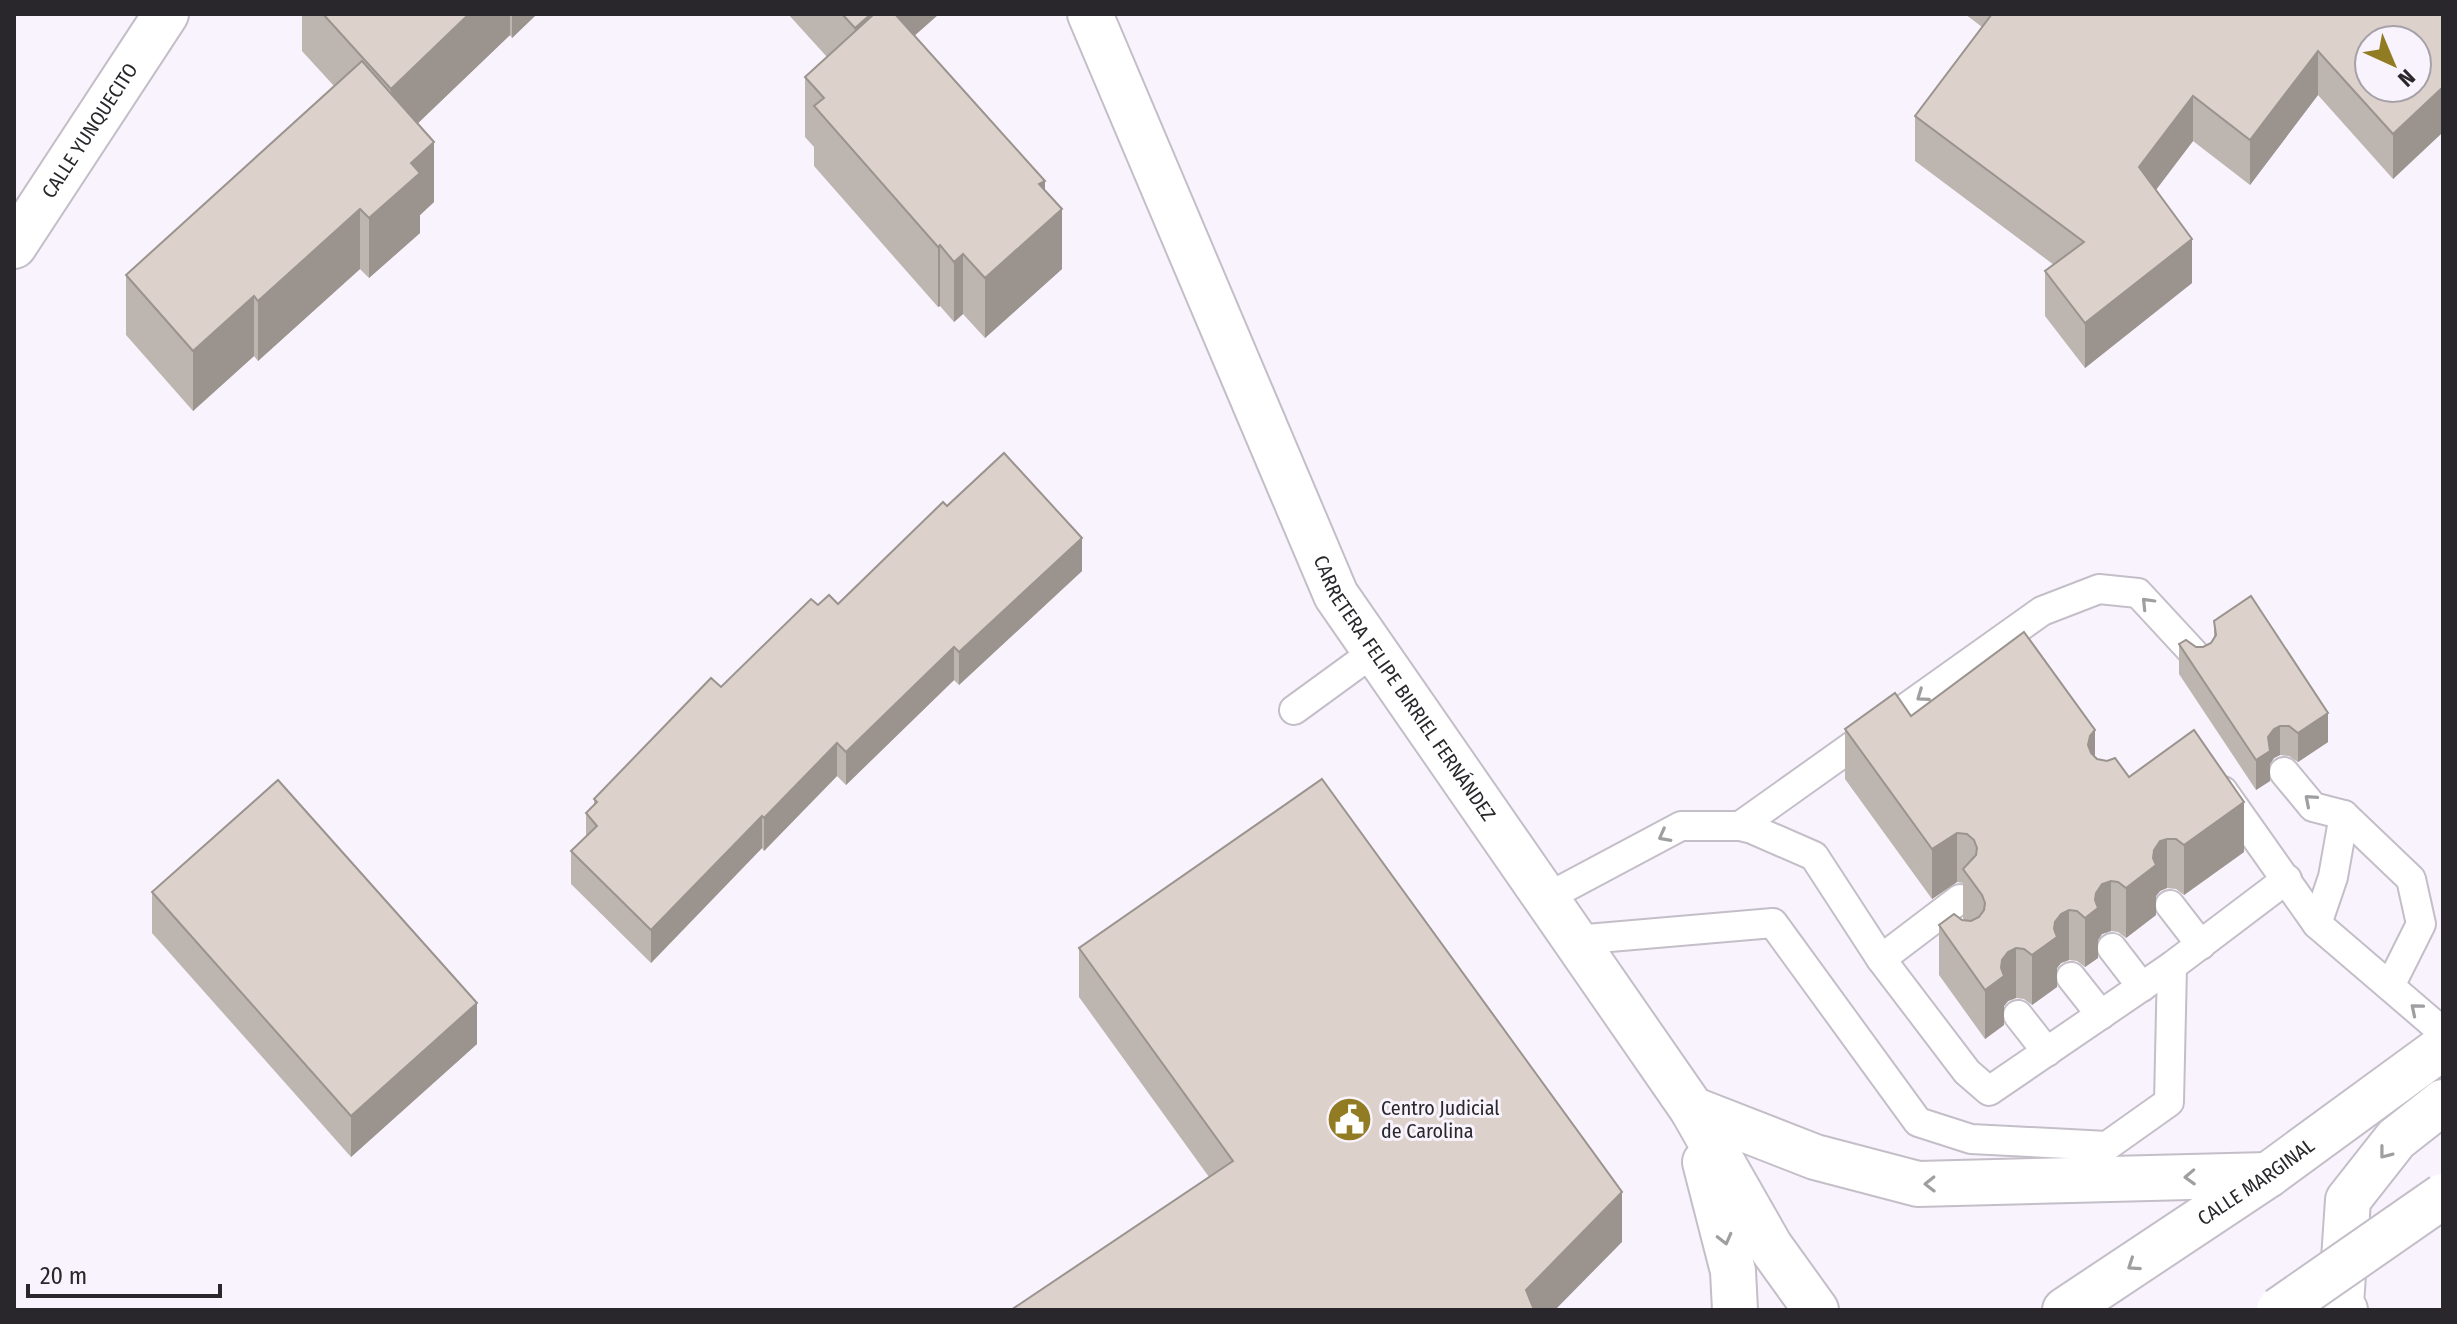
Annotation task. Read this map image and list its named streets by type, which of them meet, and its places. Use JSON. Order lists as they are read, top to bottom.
{
  "streets": {
    "street": ["CALLE YUNQUECITO", "CARRETERA FELIPE BIRRIEL FERNÁNDEZ", "CALLE MARGINAL"]
  },
  "one_way": ["CALLE MARGINAL"],
  "places": {
    "public building": ["Centro Judicial de Carolina"]
  },
  "scale_bar": "20 m",
  "north": "bottom right"
}
